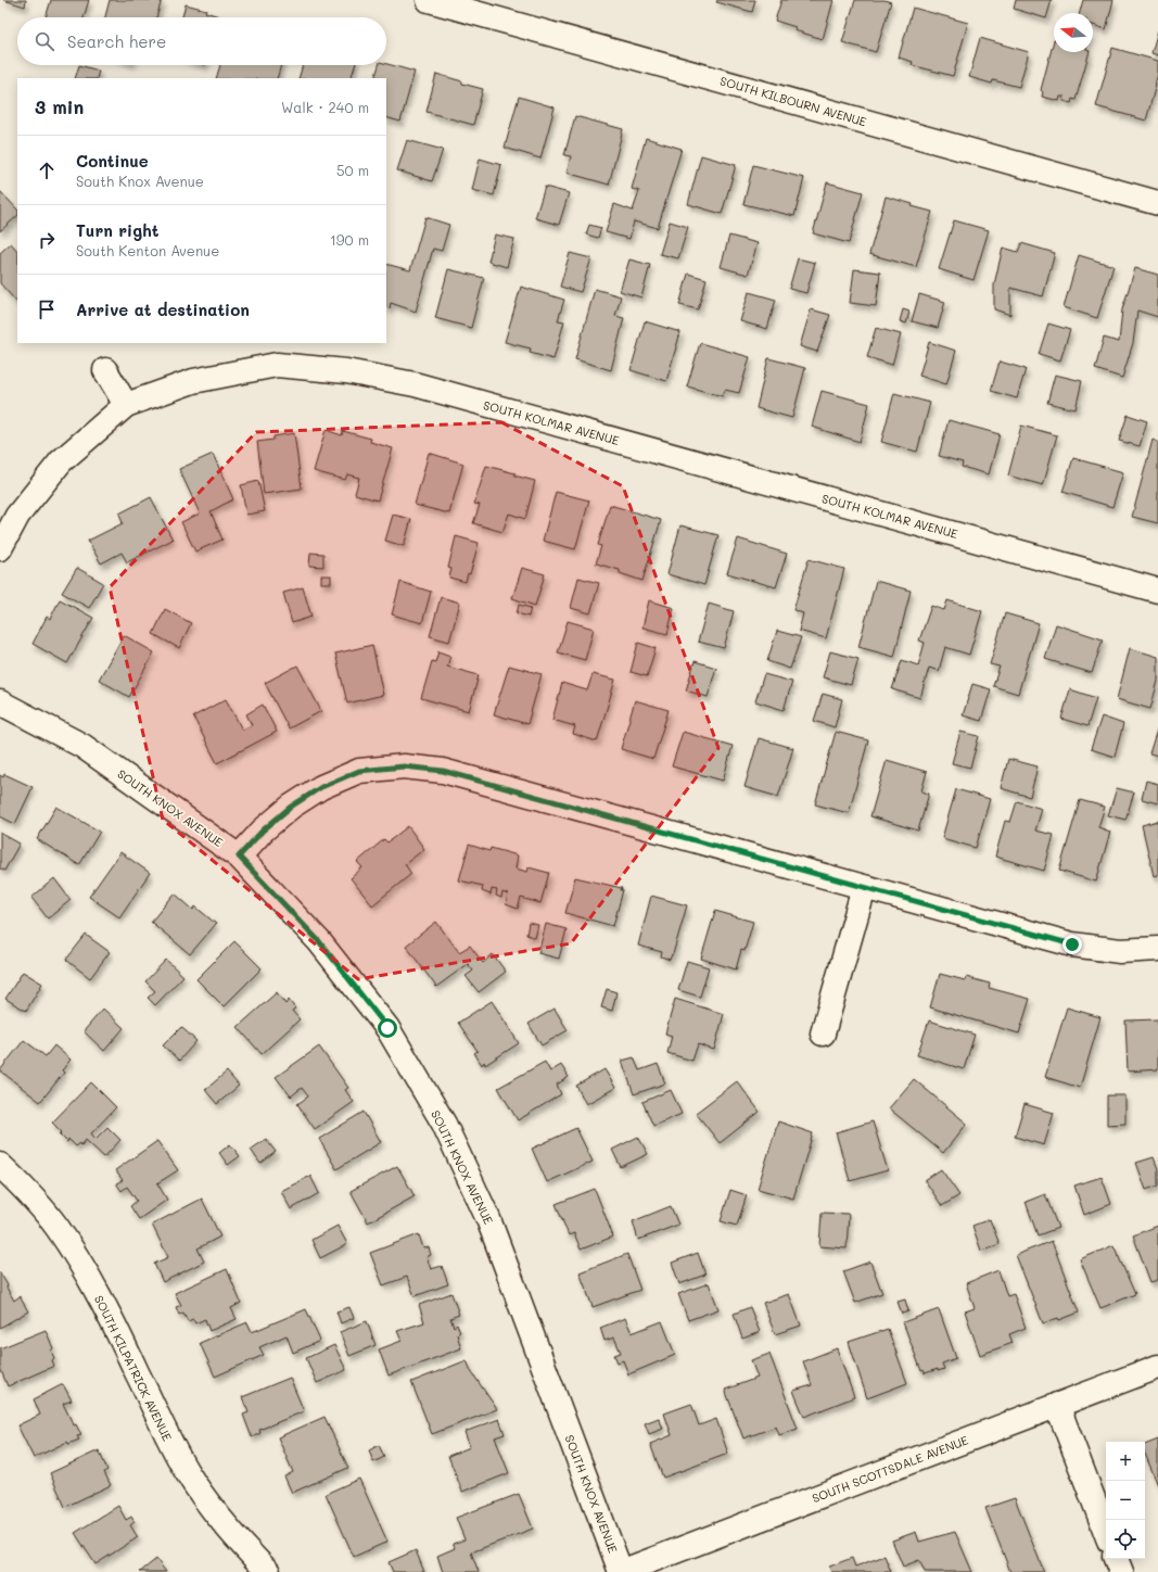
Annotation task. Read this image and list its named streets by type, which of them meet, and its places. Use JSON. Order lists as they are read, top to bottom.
{
  "streets": {
    "street": [
      "SOUTH KILBOURN AVENUE",
      "SOUTH KOLMAR AVENUE",
      "SOUTH KNOX AVENUE",
      "SOUTH KILPATRICK AVENUE",
      "SOUTH SCOTTSDALE AVENUE"
    ]
  },
  "crossings": [
    ["SOUTH KNOX AVENUE", "SOUTH SCOTTSDALE AVENUE"]
  ],
  "north": "left",
  "page": {
    "search": "Search here",
    "heading": ["3 min", "Walk · 240 m"],
    "list": [
      ["Continue", "South Knox Avenue", "50 m"],
      ["Turn right", "South Kenton Avenue", "190 m"],
      "Arrive at destination"
    ],
    "map_buttons": ["+", "−"]
  }
}
